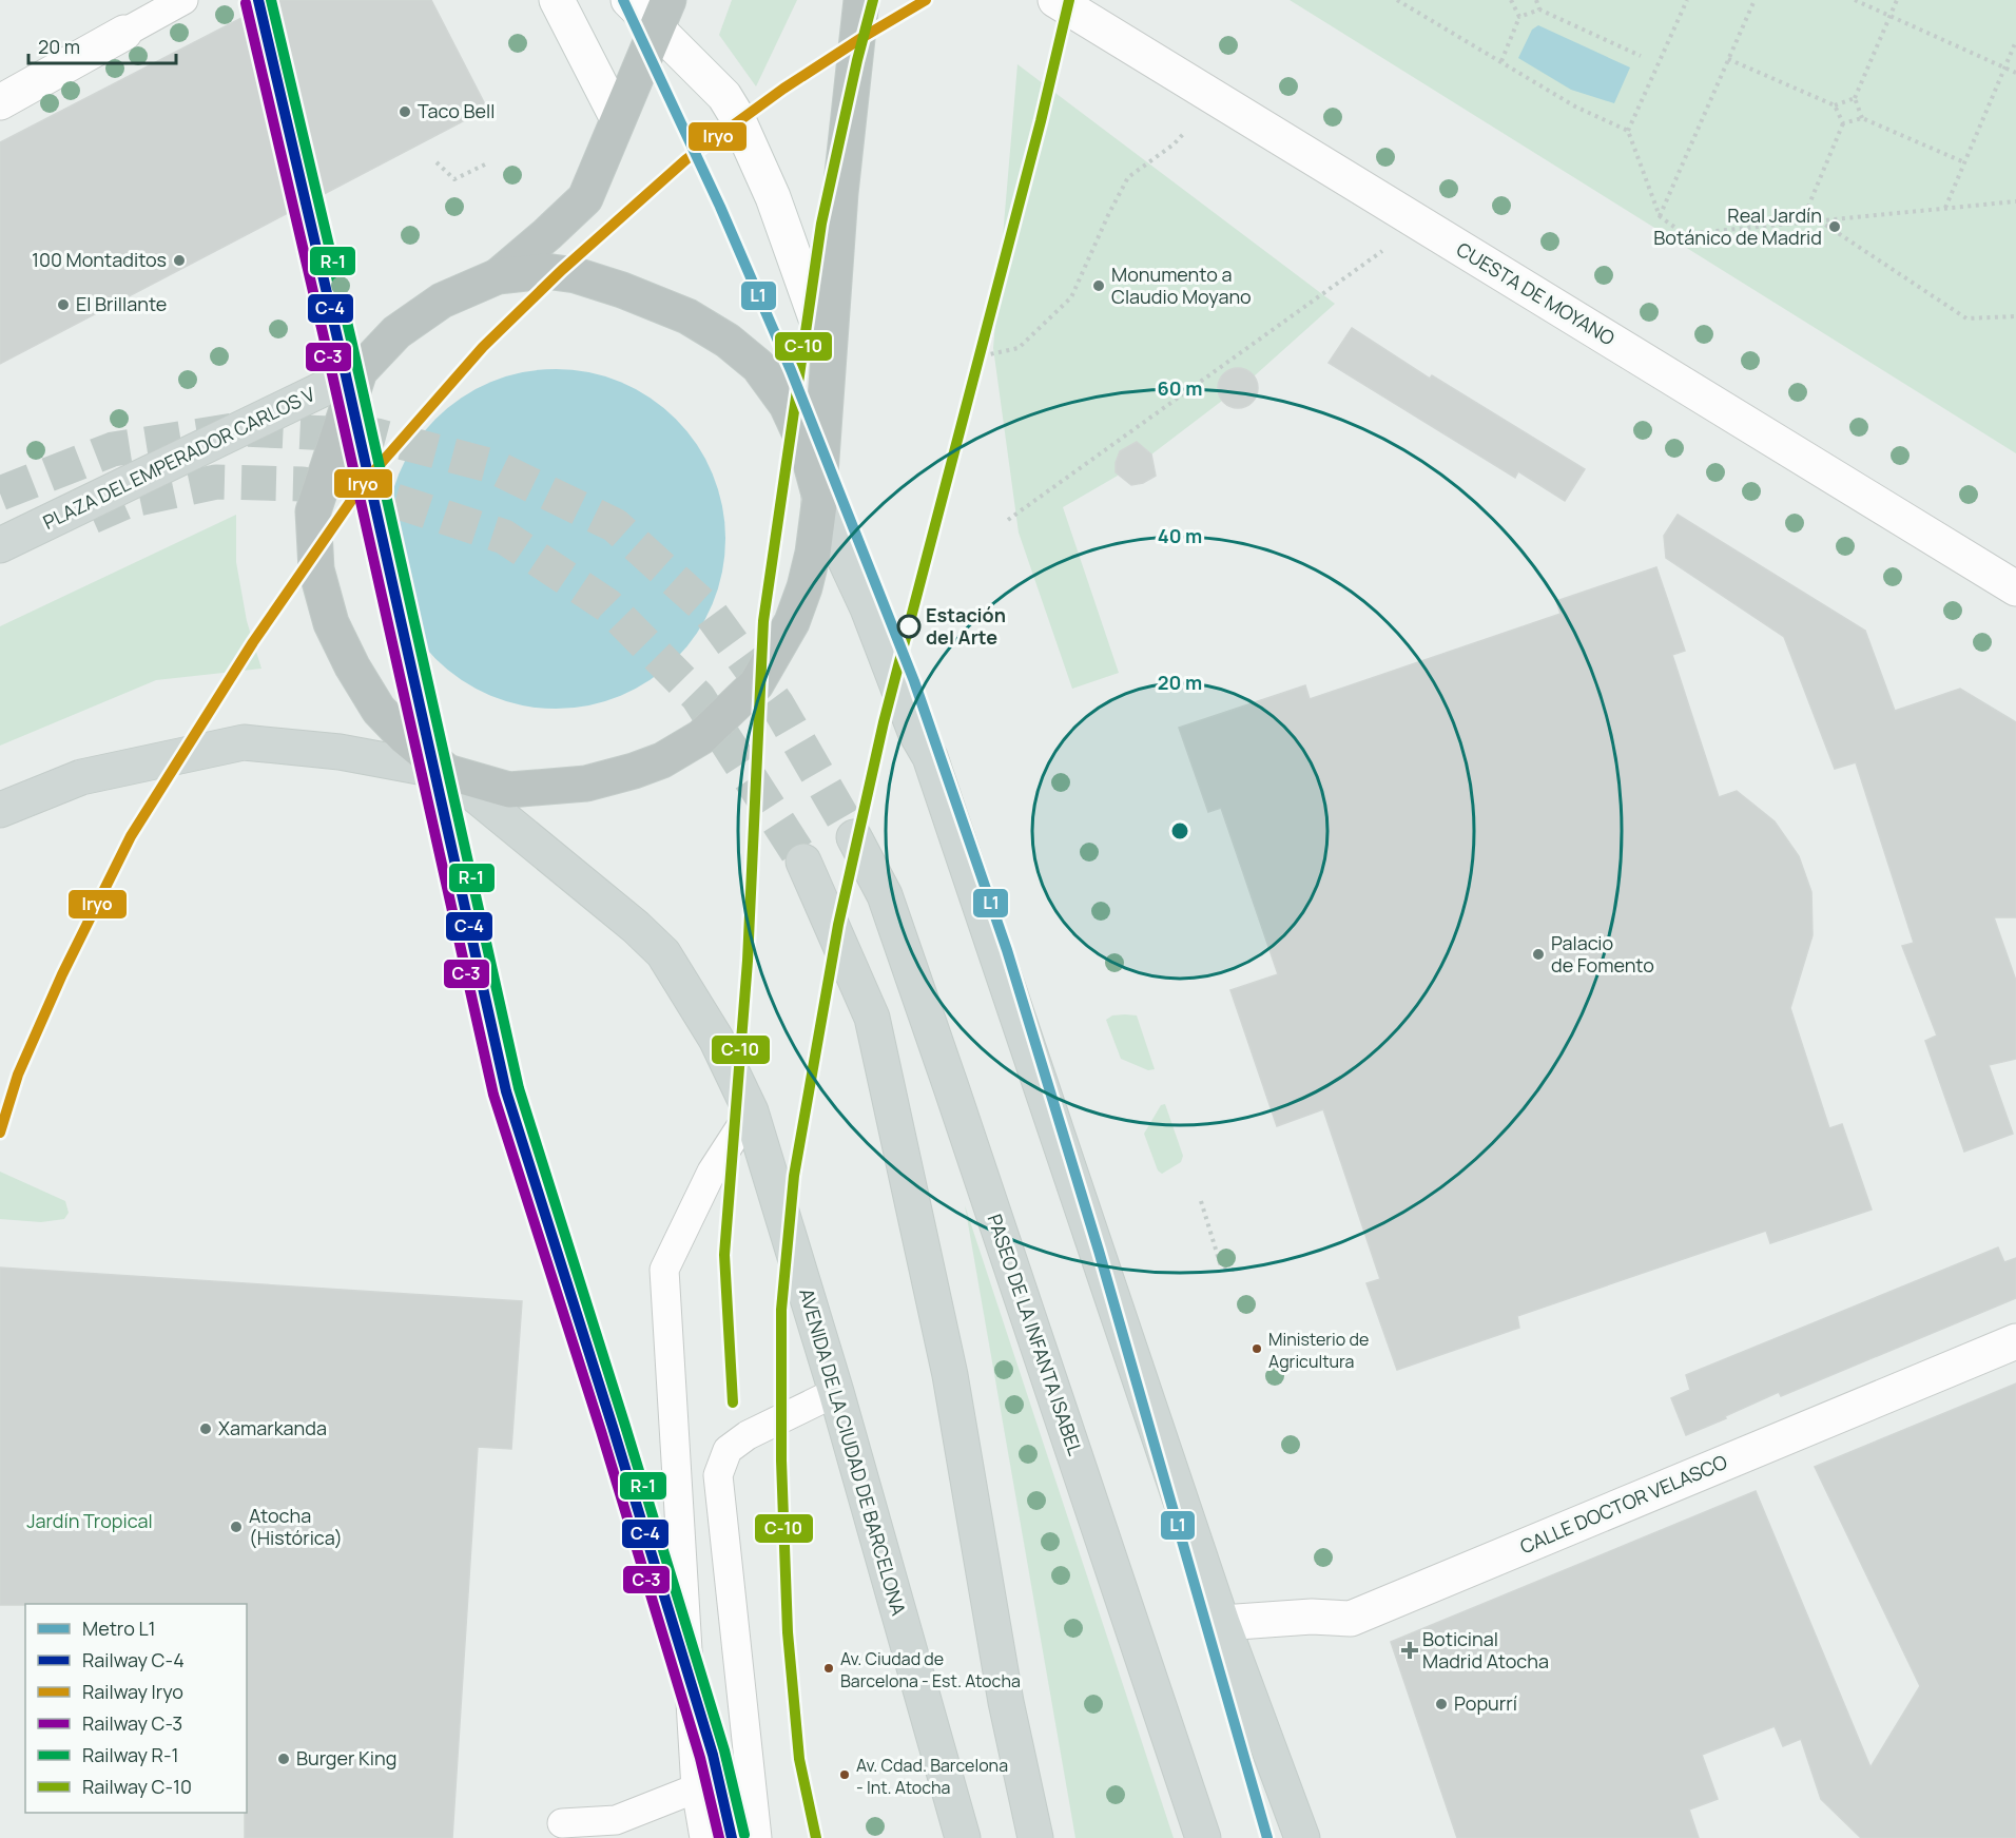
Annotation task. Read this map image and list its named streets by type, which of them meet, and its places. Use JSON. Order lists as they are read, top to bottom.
{
  "streets": {
    "highway": ["PLAZA DEL EMPERADOR CARLOS V"],
    "main road": ["PASEO DE LA INFANTA ISABEL", "AVENIDA DE LA CIUDAD DE BARCELONA"],
    "street": ["CUESTA DE MOYANO", "CALLE DOCTOR VELASCO"]
  },
  "crossings": [
    ["PLAZA DEL EMPERADOR CARLOS V", "AVENIDA DE LA CIUDAD DE BARCELONA"]
  ],
  "parks": ["Jardín Tropical"],
  "places": {
    "other": [
      "Taco Bell",
      "Real Jardín Botánico de Madrid",
      "100 Montaditos",
      "Monumento a Claudio Moyano",
      "El Brillante",
      "Estación del Arte",
      "Palacio de Fomento",
      "Ministerio de Agricultura",
      "Xamarkanda",
      "Atocha (Histórica)",
      "Av. Ciudad de Barcelona - Est. Atocha",
      "Popurrí",
      "Burger King",
      "Av. Cdad. Barcelona - Int. Atocha"
    ],
    "health": ["Boticinal Madrid Atocha"]
  },
  "lines": [
    "metro line L1",
    "rail line C-4",
    "rail line Iryo",
    "rail line R-1",
    "rail line C-10",
    "rail line C-3"
  ],
  "legend": [
    "Metro L1",
    "Railway C-4",
    "Railway Iryo",
    "Railway C-3",
    "Railway R-1",
    "Railway C-10"
  ],
  "scale_bar": "20 m",
  "rings": ["60 m", "40 m", "20 m"]
}
